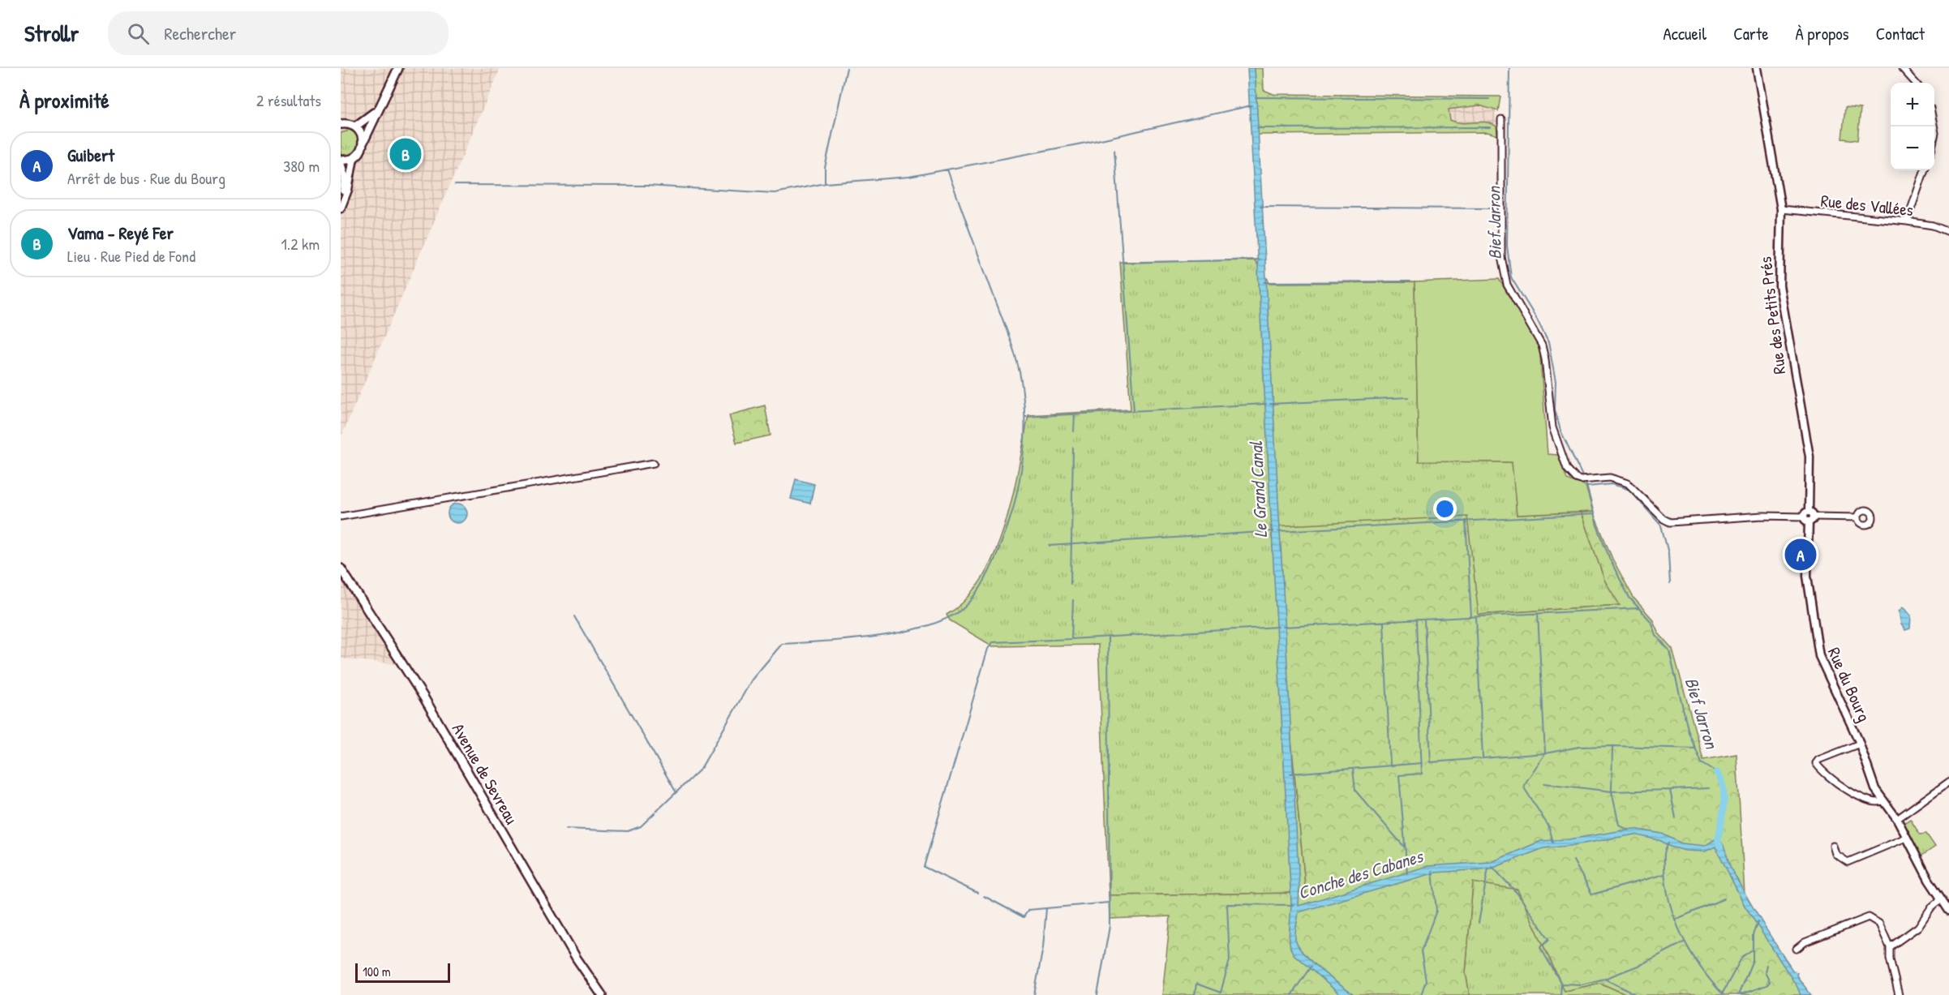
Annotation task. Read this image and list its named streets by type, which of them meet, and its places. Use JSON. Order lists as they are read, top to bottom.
{
  "streets": {
    "main road": ["Avenue de Sevreau"],
    "street": ["Rue des Vallées", "Rue des Petits Prés", "Rue du Bourg"]
  },
  "crossings": [
    ["Rue des Vallées", "Rue des Petits Prés"],
    ["Rue des Petits Prés", "Rue du Bourg"]
  ],
  "water": ["Bief Jarron", "Le Grand Canal", "Conche des Cabanes"],
  "scale_bar": "100 m",
  "page": {
    "header": "Strollr",
    "search": "Rechercher",
    "nav": [
      "Accueil",
      "Carte",
      "À propos",
      "Contact"
    ],
    "heading": ["À proximité", "2 résultats"],
    "map_buttons": ["+", "−"],
    "list": [
      {
        "mark": "A",
        "name": "Guibert",
        "note": "Arrêt de bus · Rue du Bourg",
        "value": "380 m"
      },
      {
        "mark": "B",
        "name": "Vama - Reyé Fer",
        "note": "Lieu · Rue Pied de Fond",
        "value": "1.2 km"
      }
    ],
    "pins": ["B", "A"],
    "scale": "100 m"
  }
}
